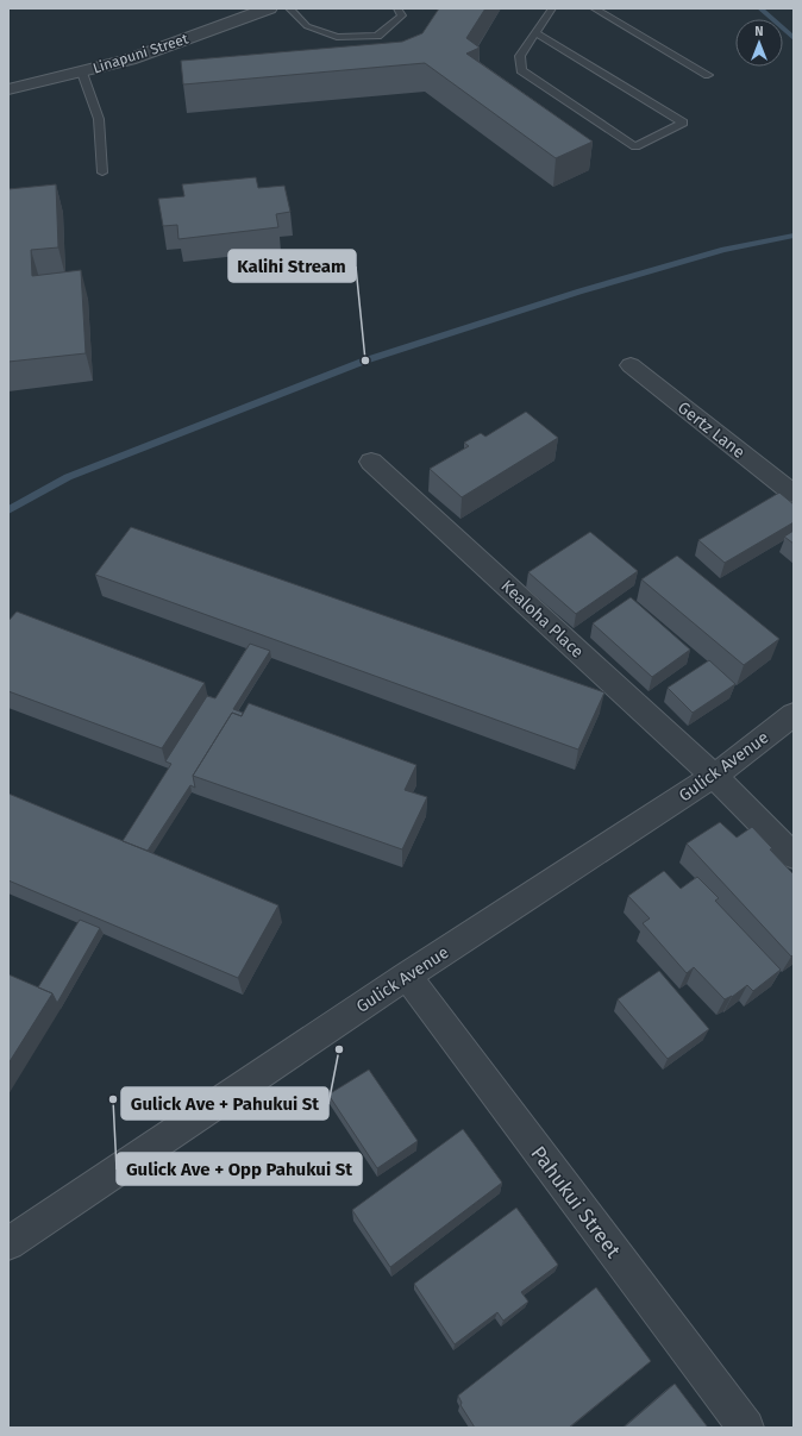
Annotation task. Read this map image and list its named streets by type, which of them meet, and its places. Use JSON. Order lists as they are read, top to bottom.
{
  "streets": {
    "street": [
      "Linapuni Street",
      "Gertz Lane",
      "Kealoha Place",
      "Gulick Avenue",
      "Pahukui Street"
    ]
  },
  "crossings": [
    ["Kealoha Place", "Gulick Avenue"],
    ["Gulick Avenue", "Pahukui Street"]
  ],
  "places": ["Kalihi Stream", "Gulick Ave + Pahukui St", "Gulick Ave + Opp Pahukui St"],
  "north": "top"
}
